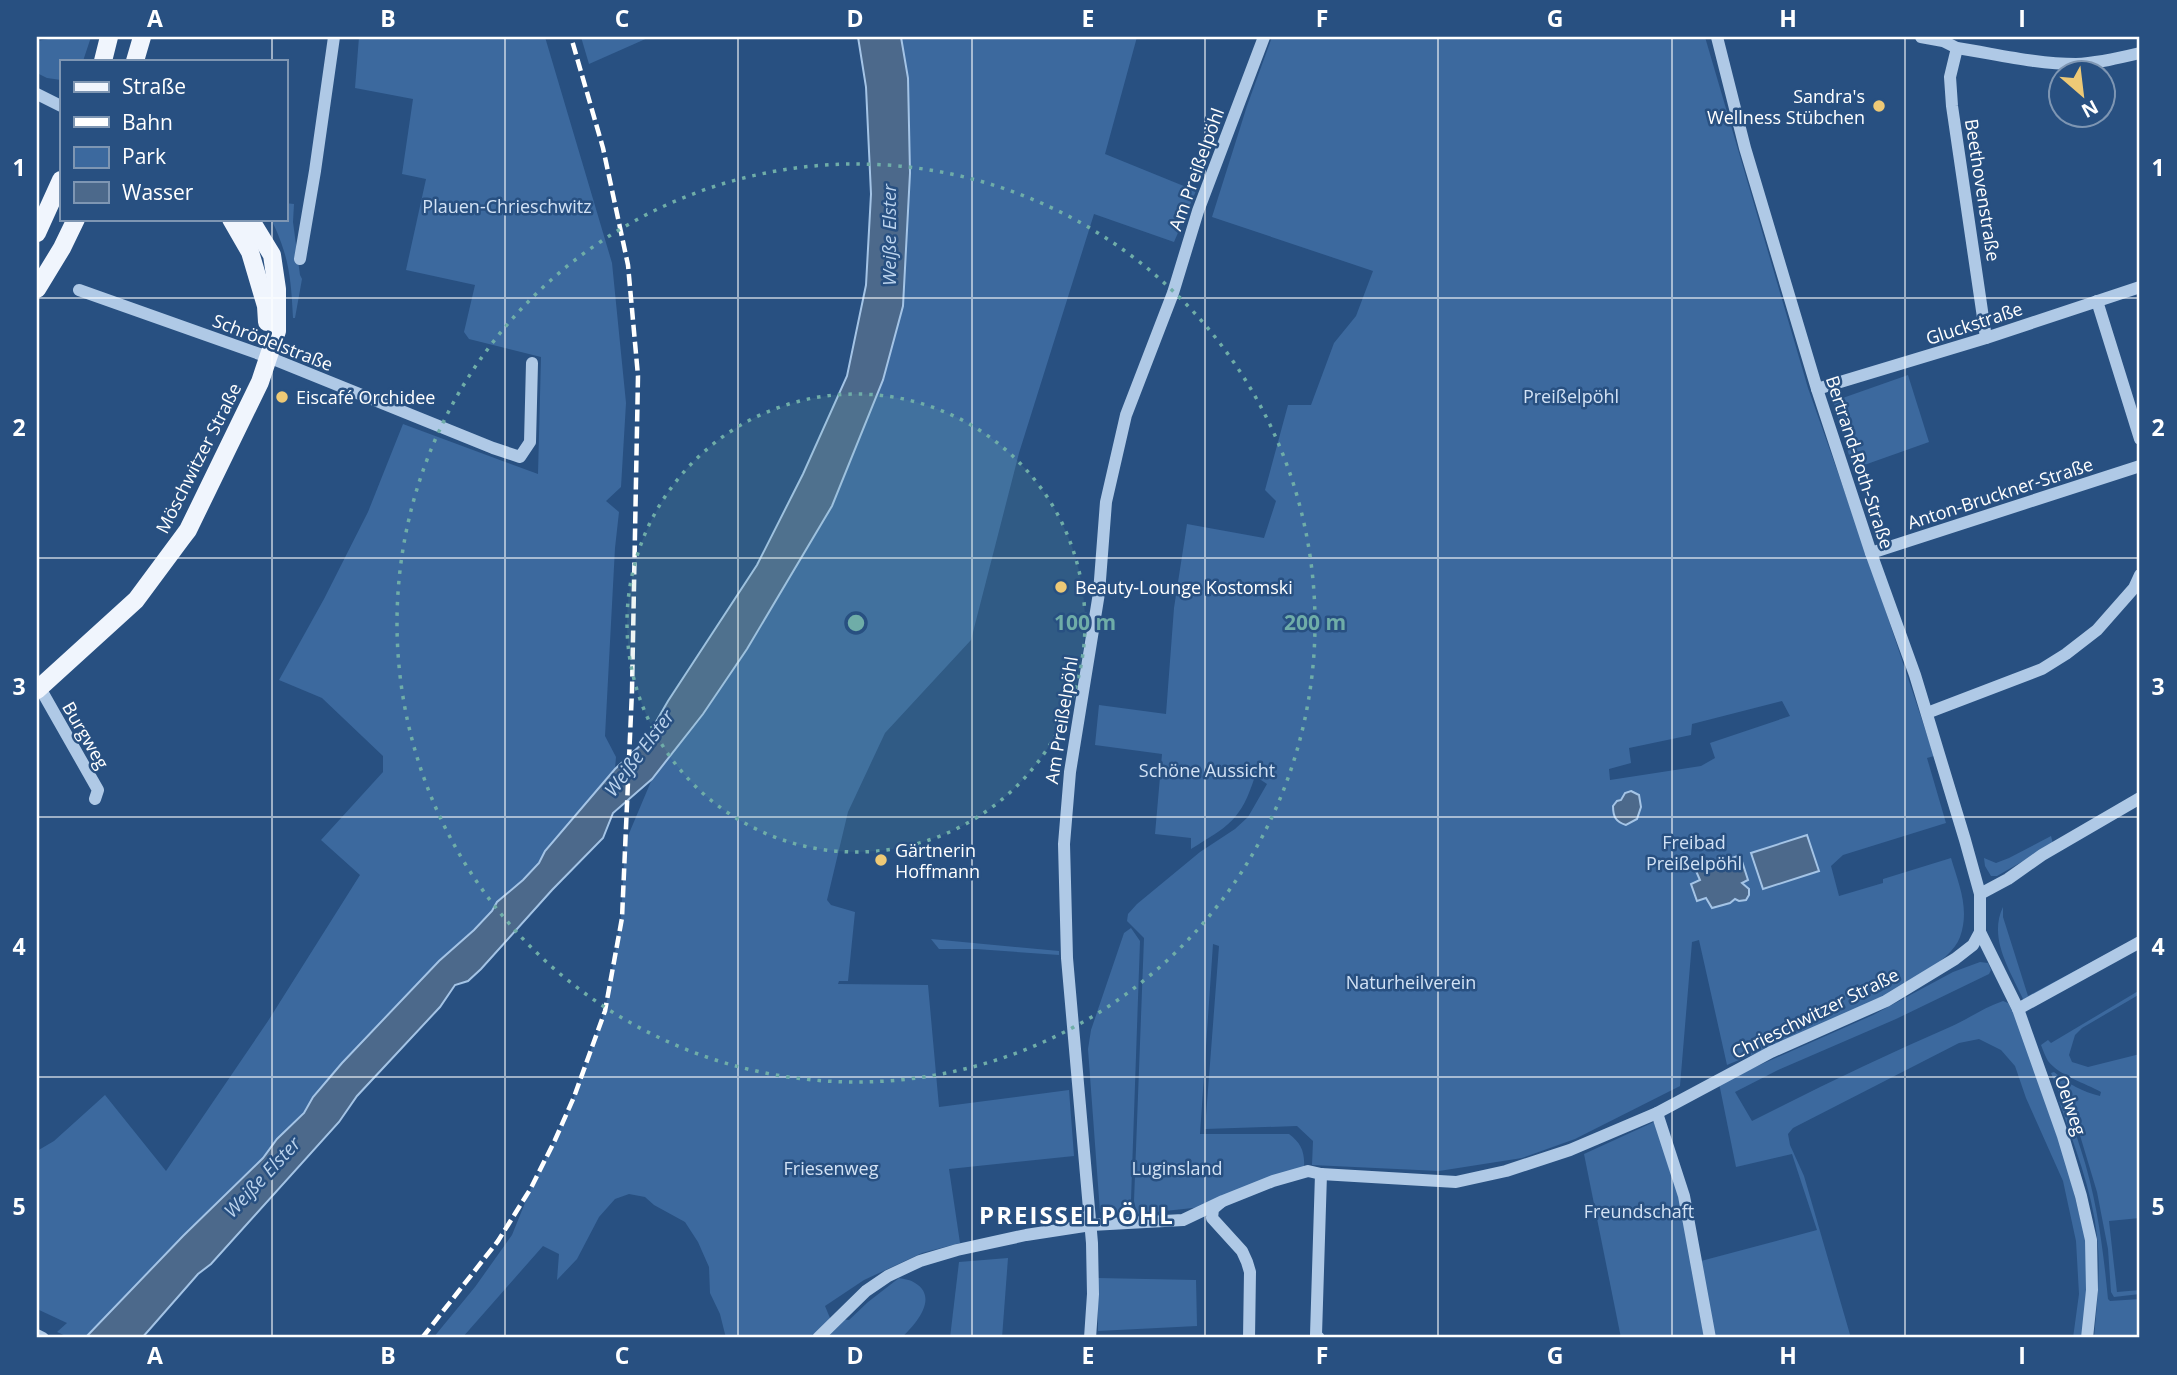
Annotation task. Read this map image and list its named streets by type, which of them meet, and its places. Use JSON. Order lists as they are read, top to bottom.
{
  "streets": {
    "main road": ["Möschwitzer Straße"],
    "street": [
      "Am Preißelpöhl",
      "Beethovenstraße",
      "Gluckstraße",
      "Schrödelstraße",
      "Bertrand-Roth-Straße",
      "Anton-Bruckner-Straße",
      "Burgweg",
      "Chrieschwitzer Straße",
      "Oelweg"
    ]
  },
  "crossings": [
    ["Am Preißelpöhl", "Chrieschwitzer Straße"],
    ["Beethovenstraße", "Gluckstraße"],
    ["Gluckstraße", "Bertrand-Roth-Straße"],
    ["Schrödelstraße", "Möschwitzer Straße"],
    ["Möschwitzer Straße", "Burgweg"],
    ["Bertrand-Roth-Straße", "Anton-Bruckner-Straße"],
    ["Bertrand-Roth-Straße", "Oelweg"],
    ["Chrieschwitzer Straße", "Oelweg"]
  ],
  "districts": ["PREISSELPÖHL"],
  "water": ["Weiße Elster"],
  "parks": [
    "Plauen-Chrieschwitz",
    "Preißelpöhl",
    "Schöne Aussicht",
    "Freibad Preißelpöhl",
    "Naturheilverein",
    "Friesenweg",
    "Luginsland",
    "Freundschaft"
  ],
  "places": [
    "Sandra's Wellness Stübchen",
    "Eiscafé Orchidee",
    "Beauty-Lounge Kostomski",
    "Gärtnerin Hoffmann"
  ],
  "legend": [
    "Straße",
    "Bahn",
    "Park",
    "Wasser"
  ],
  "north": "bottom right",
  "grid": {
    "columns": [
      "A",
      "B",
      "C",
      "D",
      "E",
      "F",
      "G",
      "H",
      "I"
    ],
    "rows": [
      "1",
      "2",
      "3",
      "4",
      "5"
    ]
  },
  "rings": ["100 m", "200 m"]
}
